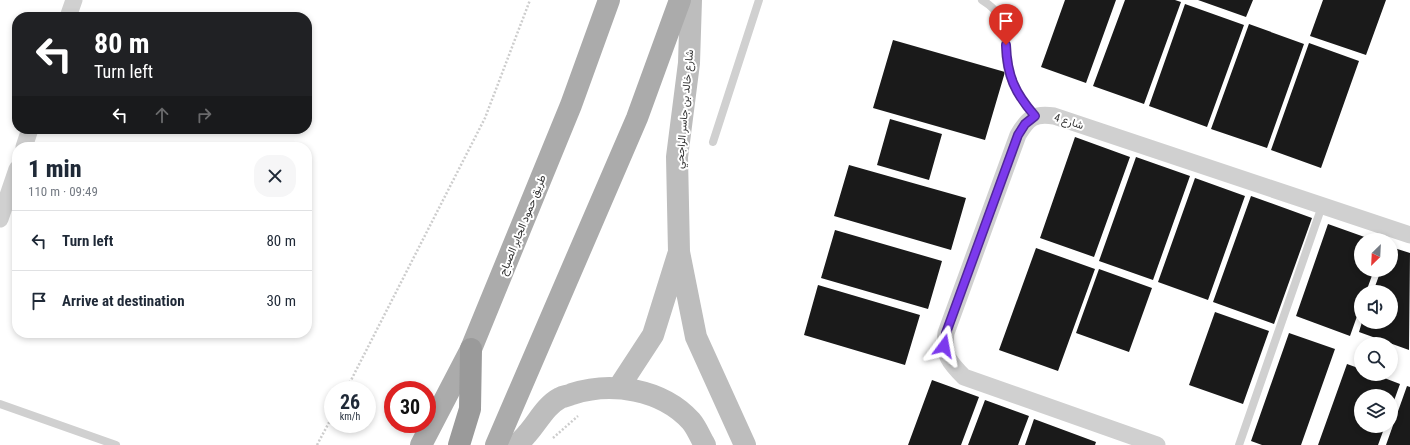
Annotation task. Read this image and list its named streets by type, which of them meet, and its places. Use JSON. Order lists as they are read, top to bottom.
{
  "streets": {
    "main road": ["طريق حمود الجابر الصباح"],
    "street": ["شارع خالد بن جاسر الراجحي", "شارع 4"]
  },
  "north": "bottom left",
  "page": {
    "turn": ["80 m", "Turn left"],
    "heading": ["1 min", "110 m · 09:49"],
    "list": [
      {
        "name": "Turn left",
        "value": "80 m"
      },
      {
        "name": "Arrive at destination",
        "value": "30 m"
      }
    ],
    "speed": "26 km/h",
    "limit": "30"
  }
}
